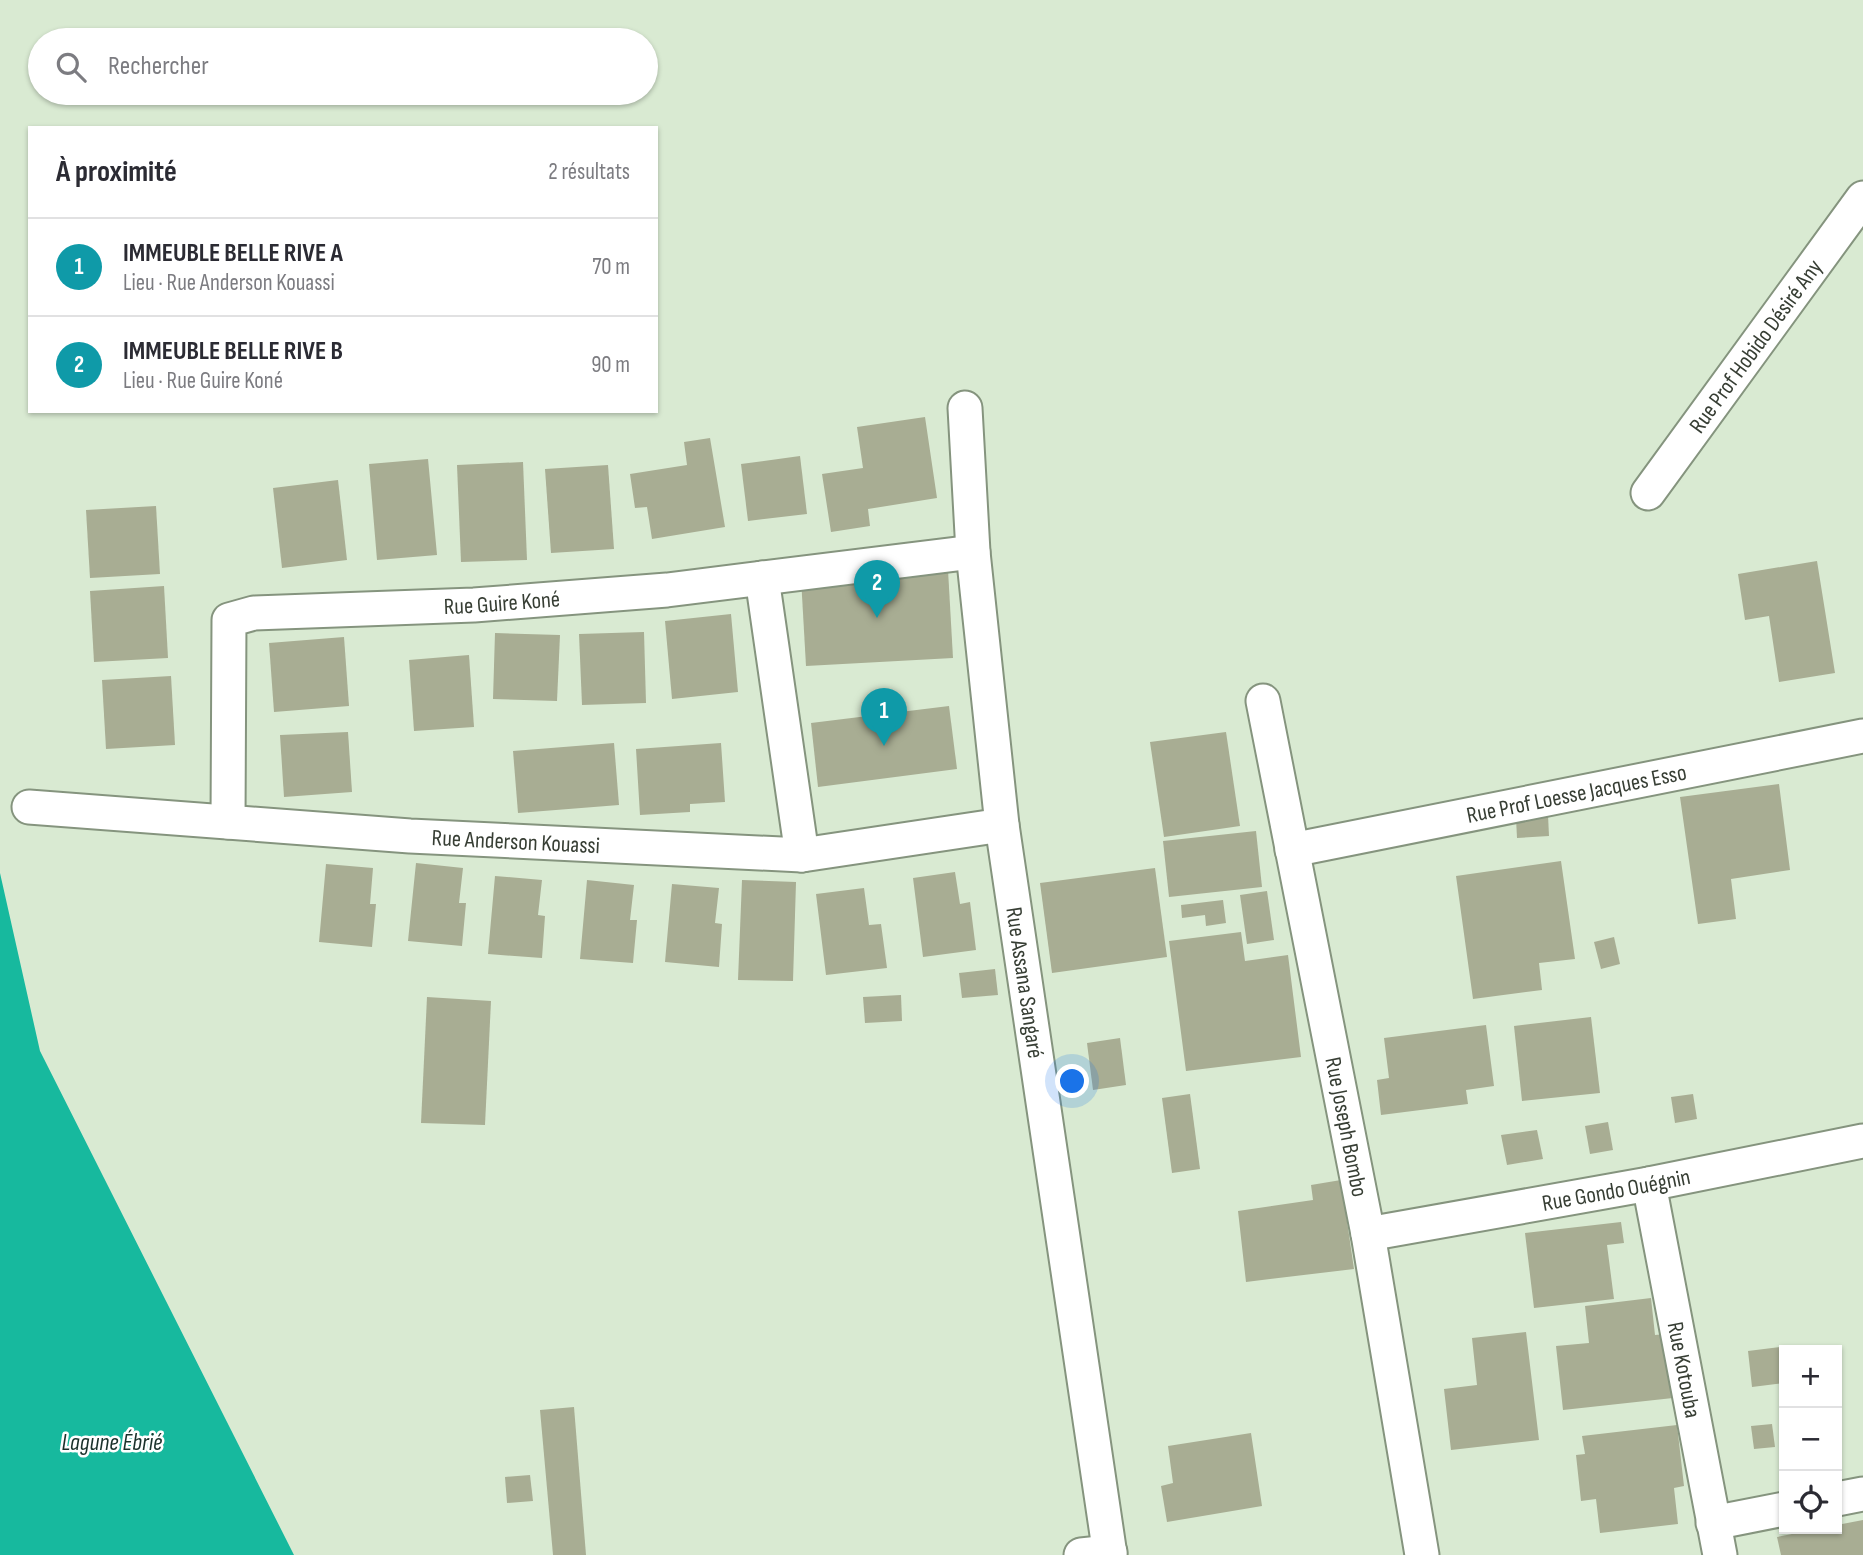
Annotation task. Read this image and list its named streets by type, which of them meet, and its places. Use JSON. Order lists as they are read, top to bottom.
{
  "streets": {
    "street": [
      "Rue Prof Hobido Désiré Any",
      "Rue Guire Koné",
      "Rue Prof Loesse Jacques Esso",
      "Rue Anderson Kouassi",
      "Rue Assana Sangaré",
      "Rue Joseph Bombo",
      "Rue Gondo Ouégnin",
      "Rue Kotouba"
    ]
  },
  "crossings": [
    ["Rue Guire Koné", "Rue Anderson Kouassi"],
    ["Rue Guire Koné", "Rue Assana Sangaré"],
    ["Rue Prof Loesse Jacques Esso", "Rue Joseph Bombo"],
    ["Rue Anderson Kouassi", "Rue Assana Sangaré"],
    ["Rue Joseph Bombo", "Rue Gondo Ouégnin"],
    ["Rue Gondo Ouégnin", "Rue Kotouba"]
  ],
  "water": ["Lagune Ébrié"],
  "page": {
    "search": "Rechercher",
    "heading": ["À proximité", "2 résultats"],
    "list": [
      {
        "mark": "1",
        "name": "IMMEUBLE BELLE RIVE A",
        "note": "Lieu · Rue Anderson Kouassi",
        "value": "70 m"
      },
      {
        "mark": "2",
        "name": "IMMEUBLE BELLE RIVE B",
        "note": "Lieu · Rue Guire Koné",
        "value": "90 m"
      }
    ],
    "pins": ["2", "1"],
    "map_buttons": ["+", "−"]
  }
}
